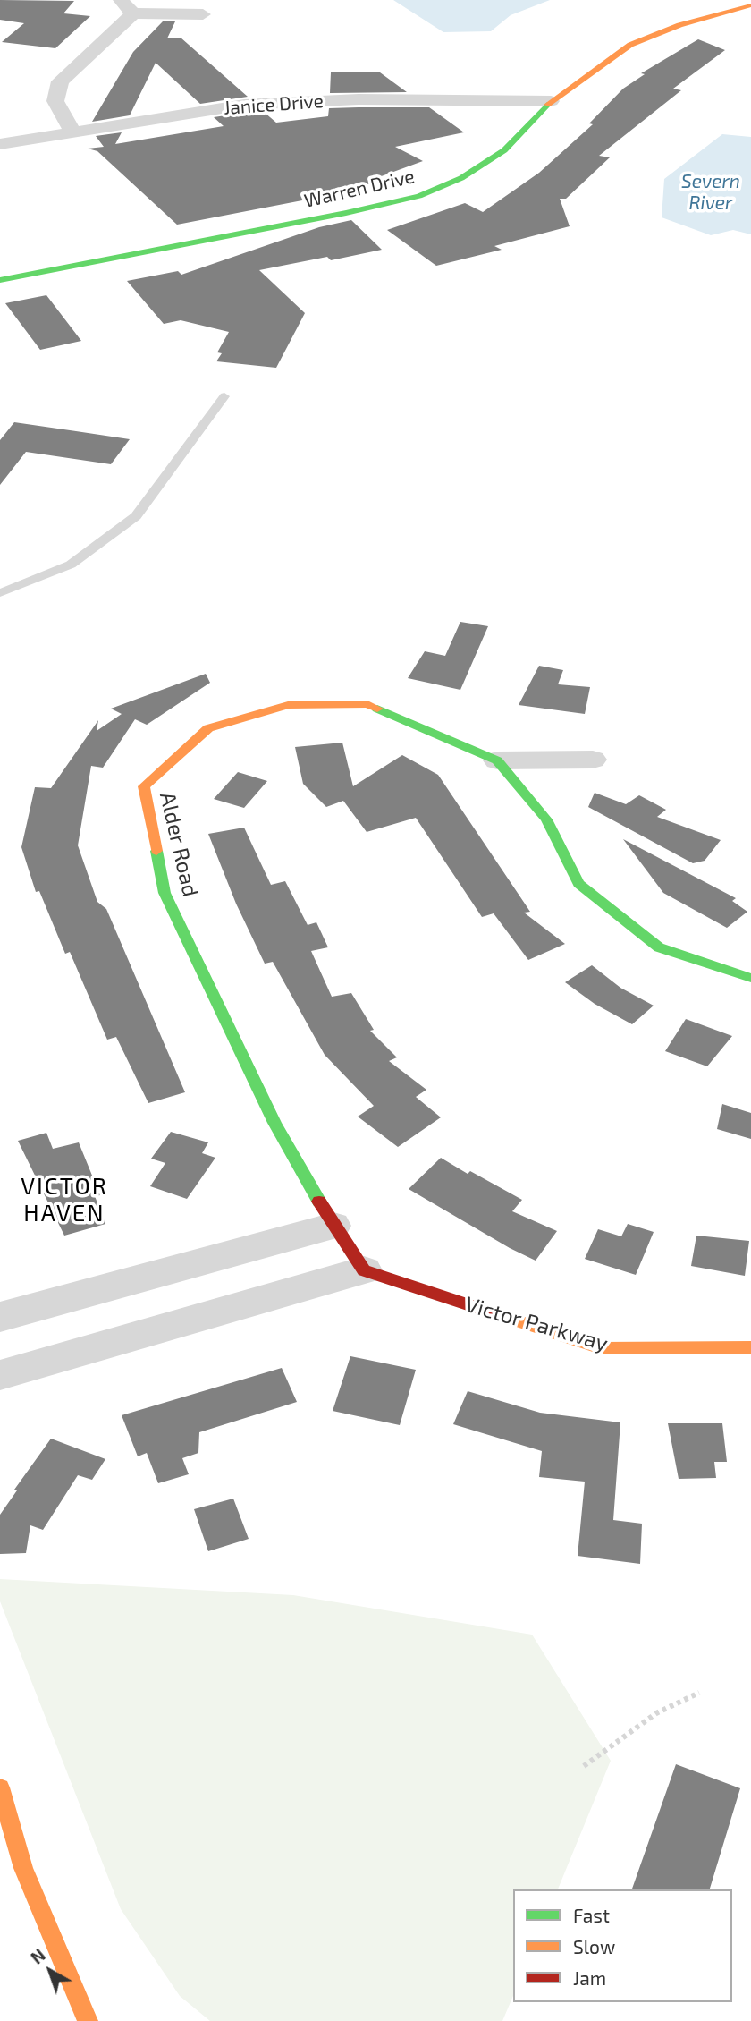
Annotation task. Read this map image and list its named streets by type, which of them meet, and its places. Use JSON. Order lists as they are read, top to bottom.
{
  "streets": {
    "street": [
      "Janice Drive",
      "Warren Drive",
      "Alder Road",
      "Victor Parkway"
    ]
  },
  "crossings": [
    ["Janice Drive", "Warren Drive"]
  ],
  "districts": ["VICTOR HAVEN"],
  "water": ["Severn River"],
  "legend": ["Fast", "Slow", "Jam"],
  "north": "top left"
}
